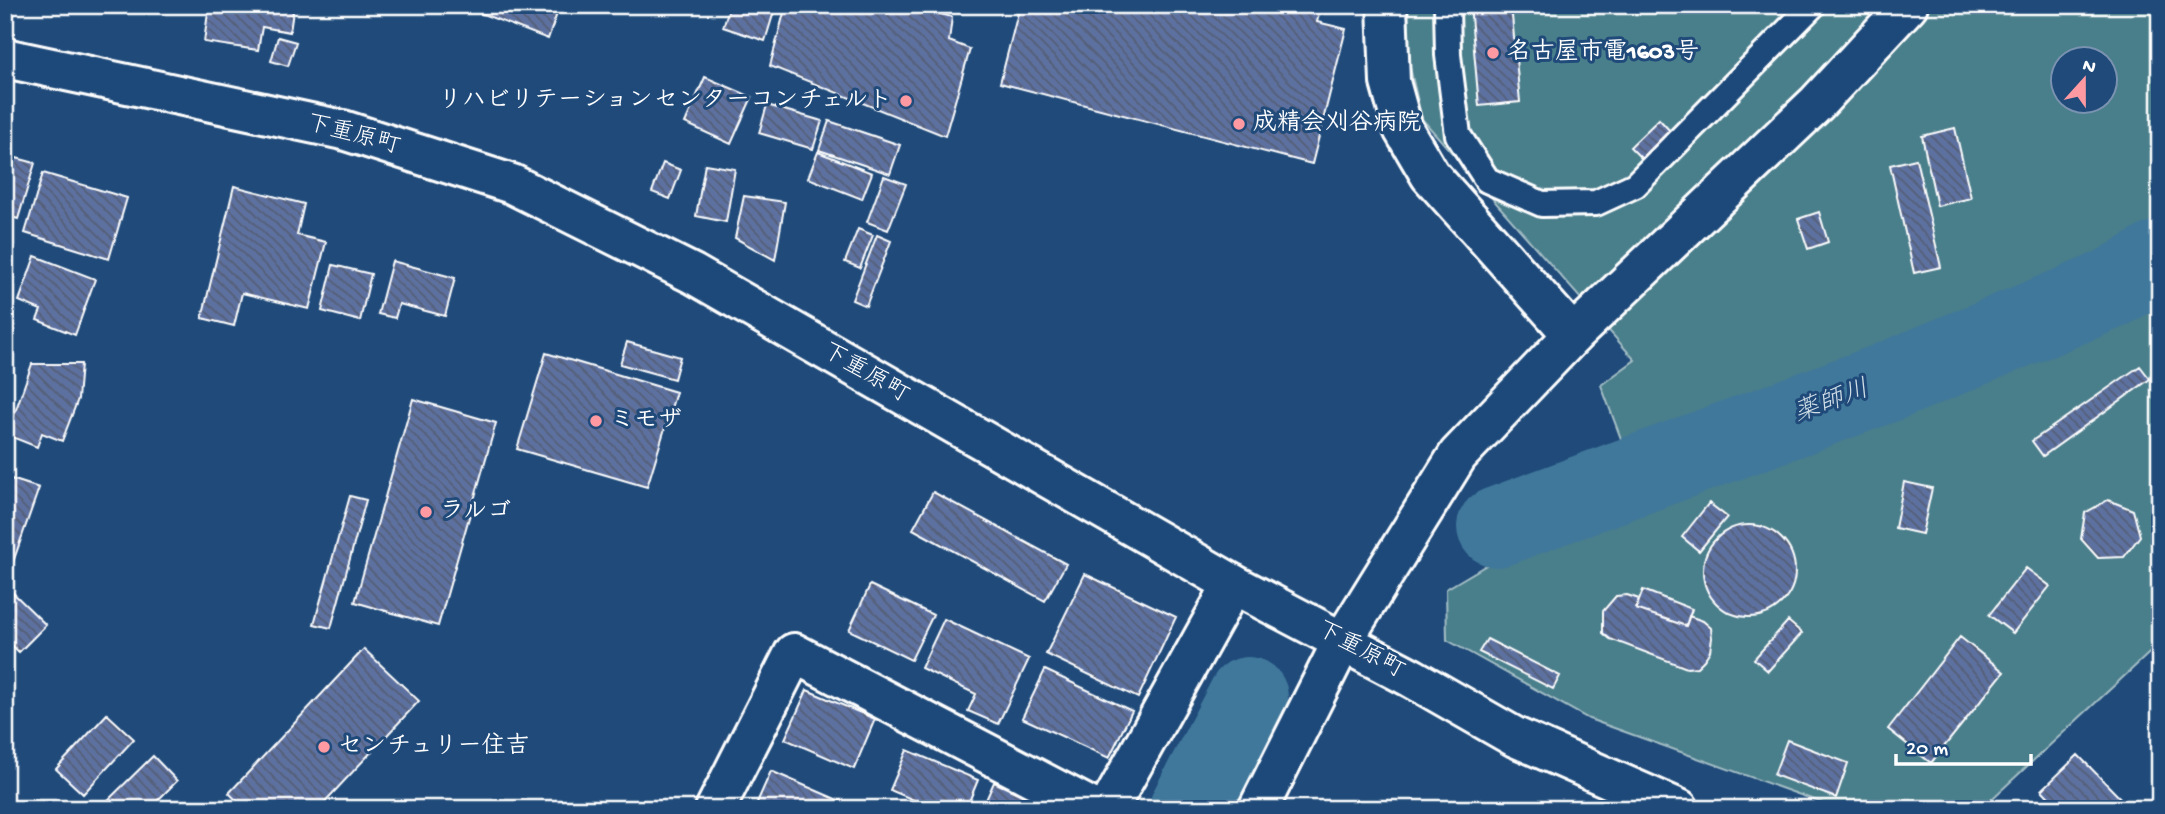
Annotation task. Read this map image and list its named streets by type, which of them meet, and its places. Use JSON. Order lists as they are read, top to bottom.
{
  "streets": {
    "street": ["下重原町"]
  },
  "water": ["薬師川"],
  "places": [
    "名古屋市電1603号",
    "リハビリテーションセンターコンチェルト",
    "成精会刈谷病院",
    "ミモザ",
    "ラルゴ",
    "センチュリー住吉"
  ],
  "scale_bar": "20 m",
  "north": "top"
}
